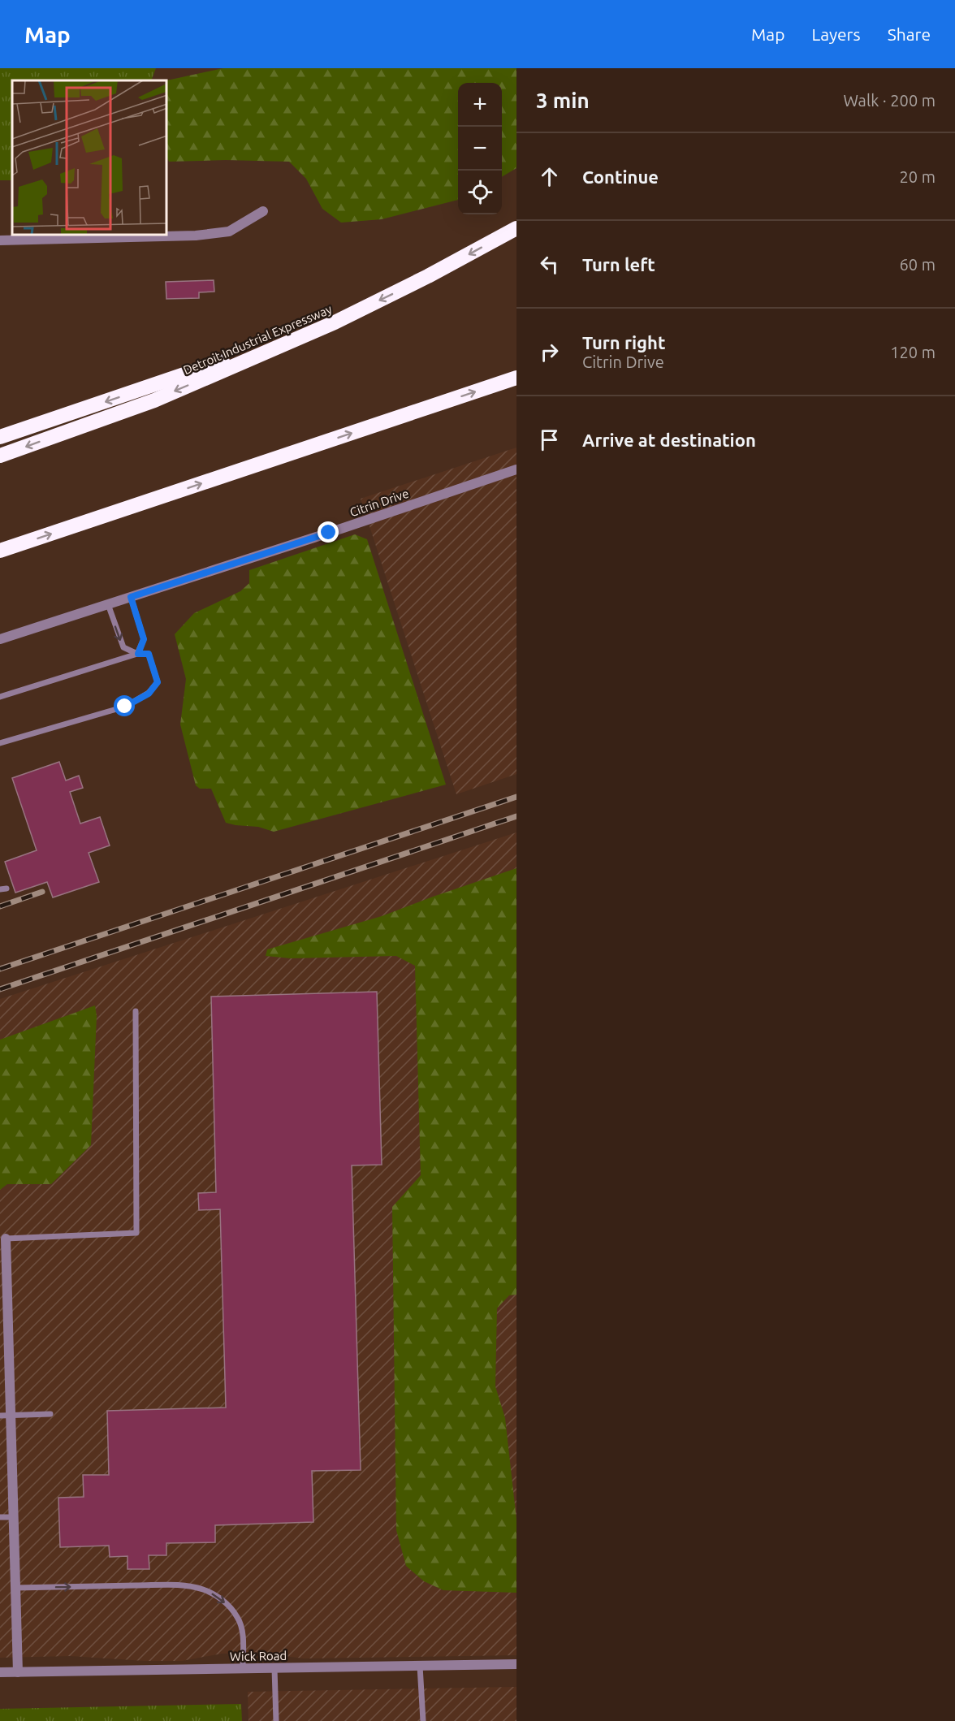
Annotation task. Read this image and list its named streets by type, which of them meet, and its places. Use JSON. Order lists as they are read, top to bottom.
{
  "streets": {
    "highway": ["Detroit Industrial Expressway"],
    "street": ["Citrin Drive", "Wick Road"]
  },
  "page": {
    "header": "Map",
    "nav": ["Map", "Layers", "Share"],
    "heading": ["3 min", "Walk · 200 m"],
    "map_buttons": ["+", "−"],
    "list": [
      ["Continue", "20 m"],
      ["Turn left", "60 m"],
      ["Turn right", "Citrin Drive", "120 m"],
      "Arrive at destination"
    ]
  }
}
